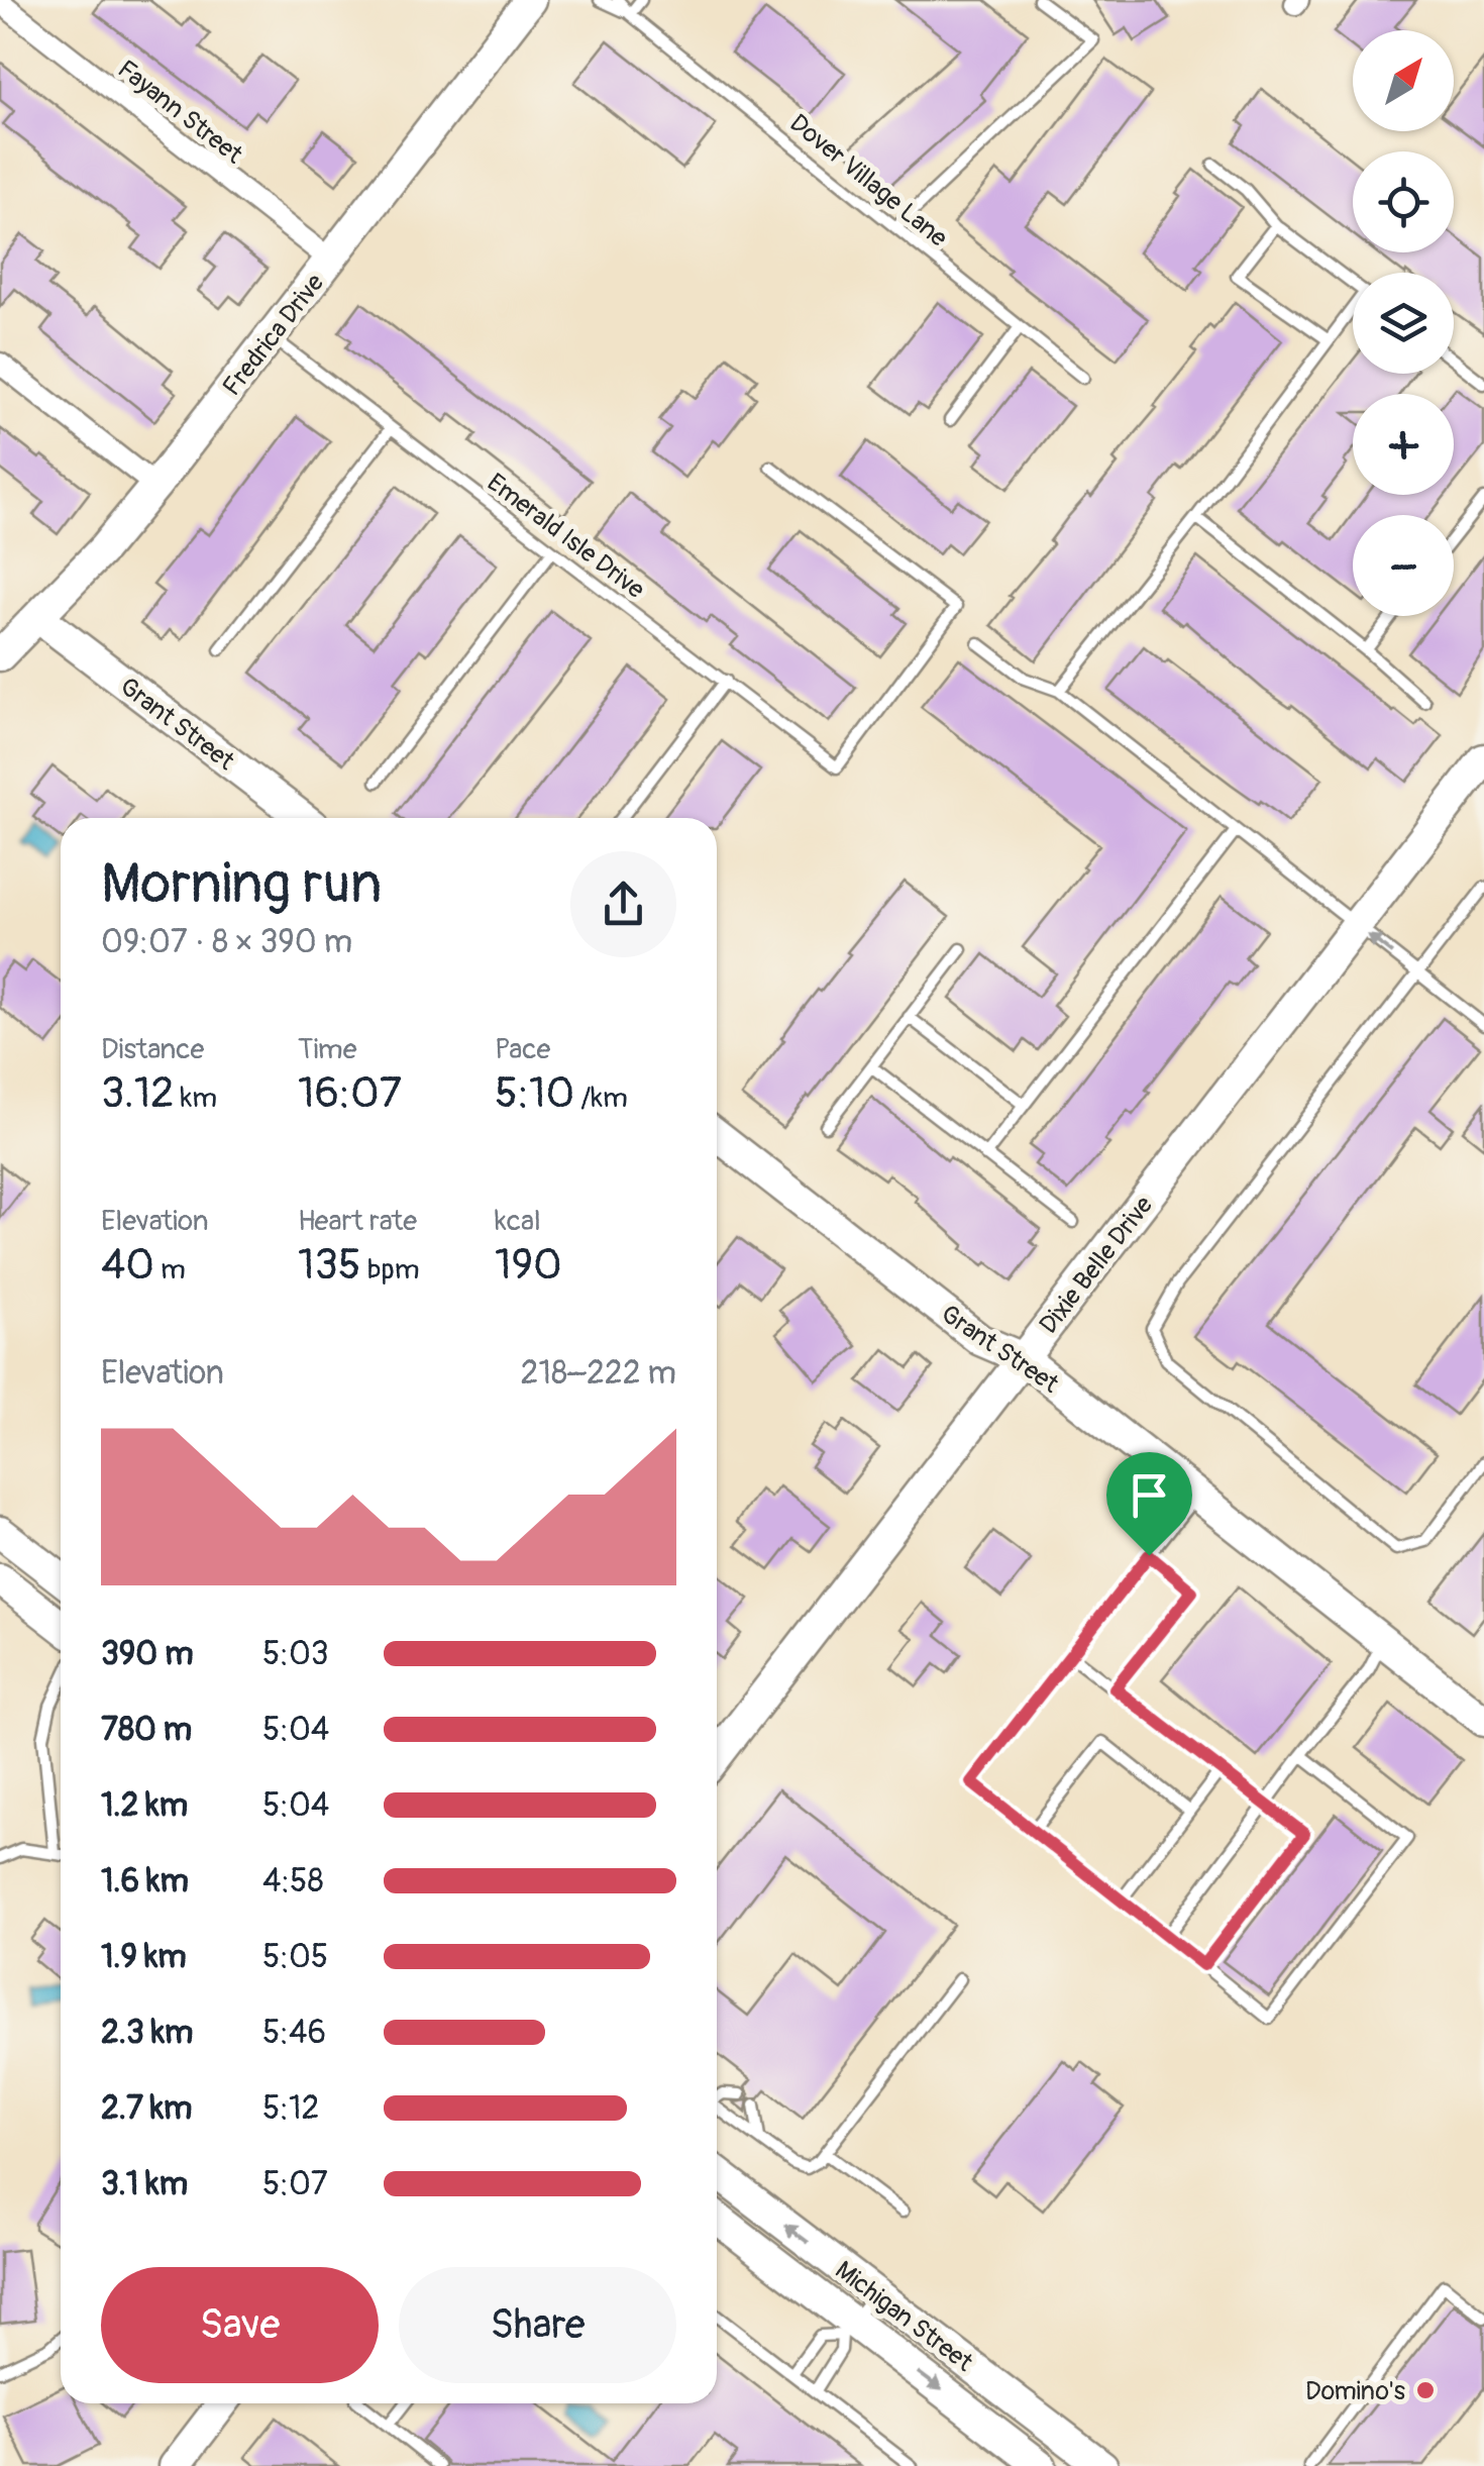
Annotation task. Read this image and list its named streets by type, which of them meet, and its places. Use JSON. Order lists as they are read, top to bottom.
{
  "streets": {
    "street": [
      "Fayann Street",
      "Fredrica Drive",
      "Grant Street",
      "Dixie Belle Drive",
      "Michigan Street"
    ],
    "lane": ["Dover Village Lane", "Emerald Isle Drive"]
  },
  "crossings": [
    ["Fayann Street", "Fredrica Drive"],
    ["Fredrica Drive", "Emerald Isle Drive"],
    ["Fredrica Drive", "Grant Street"],
    ["Grant Street", "Dixie Belle Drive"]
  ],
  "places": ["Domino's"],
  "north": "top right",
  "page": {
    "map_buttons": ["+", "−"],
    "heading": ["Morning run", "09:07 · 8 × 390 m"],
    "stats": [
      ["Distance", "3.12 km"],
      ["Time", "16:07"],
      ["Pace", "5:10 /km"],
      ["Elevation", "40 m"],
      ["Heart rate", "135 bpm"],
      ["kcal", "190"]
    ],
    "chart": ["Elevation", "218–222 m"],
    "list": [
      {
        "name": "390 m",
        "note": "5:03"
      },
      {
        "name": "780 m",
        "note": "5:04"
      },
      {
        "name": "1.2 km",
        "note": "5:04"
      },
      {
        "name": "1.6 km",
        "note": "4:58"
      },
      {
        "name": "1.9 km",
        "note": "5:05"
      },
      {
        "name": "2.3 km",
        "note": "5:46"
      },
      {
        "name": "2.7 km",
        "note": "5:12"
      },
      {
        "name": "3.1 km",
        "note": "5:07"
      }
    ],
    "buttons": ["Save", "Share"]
  }
}
